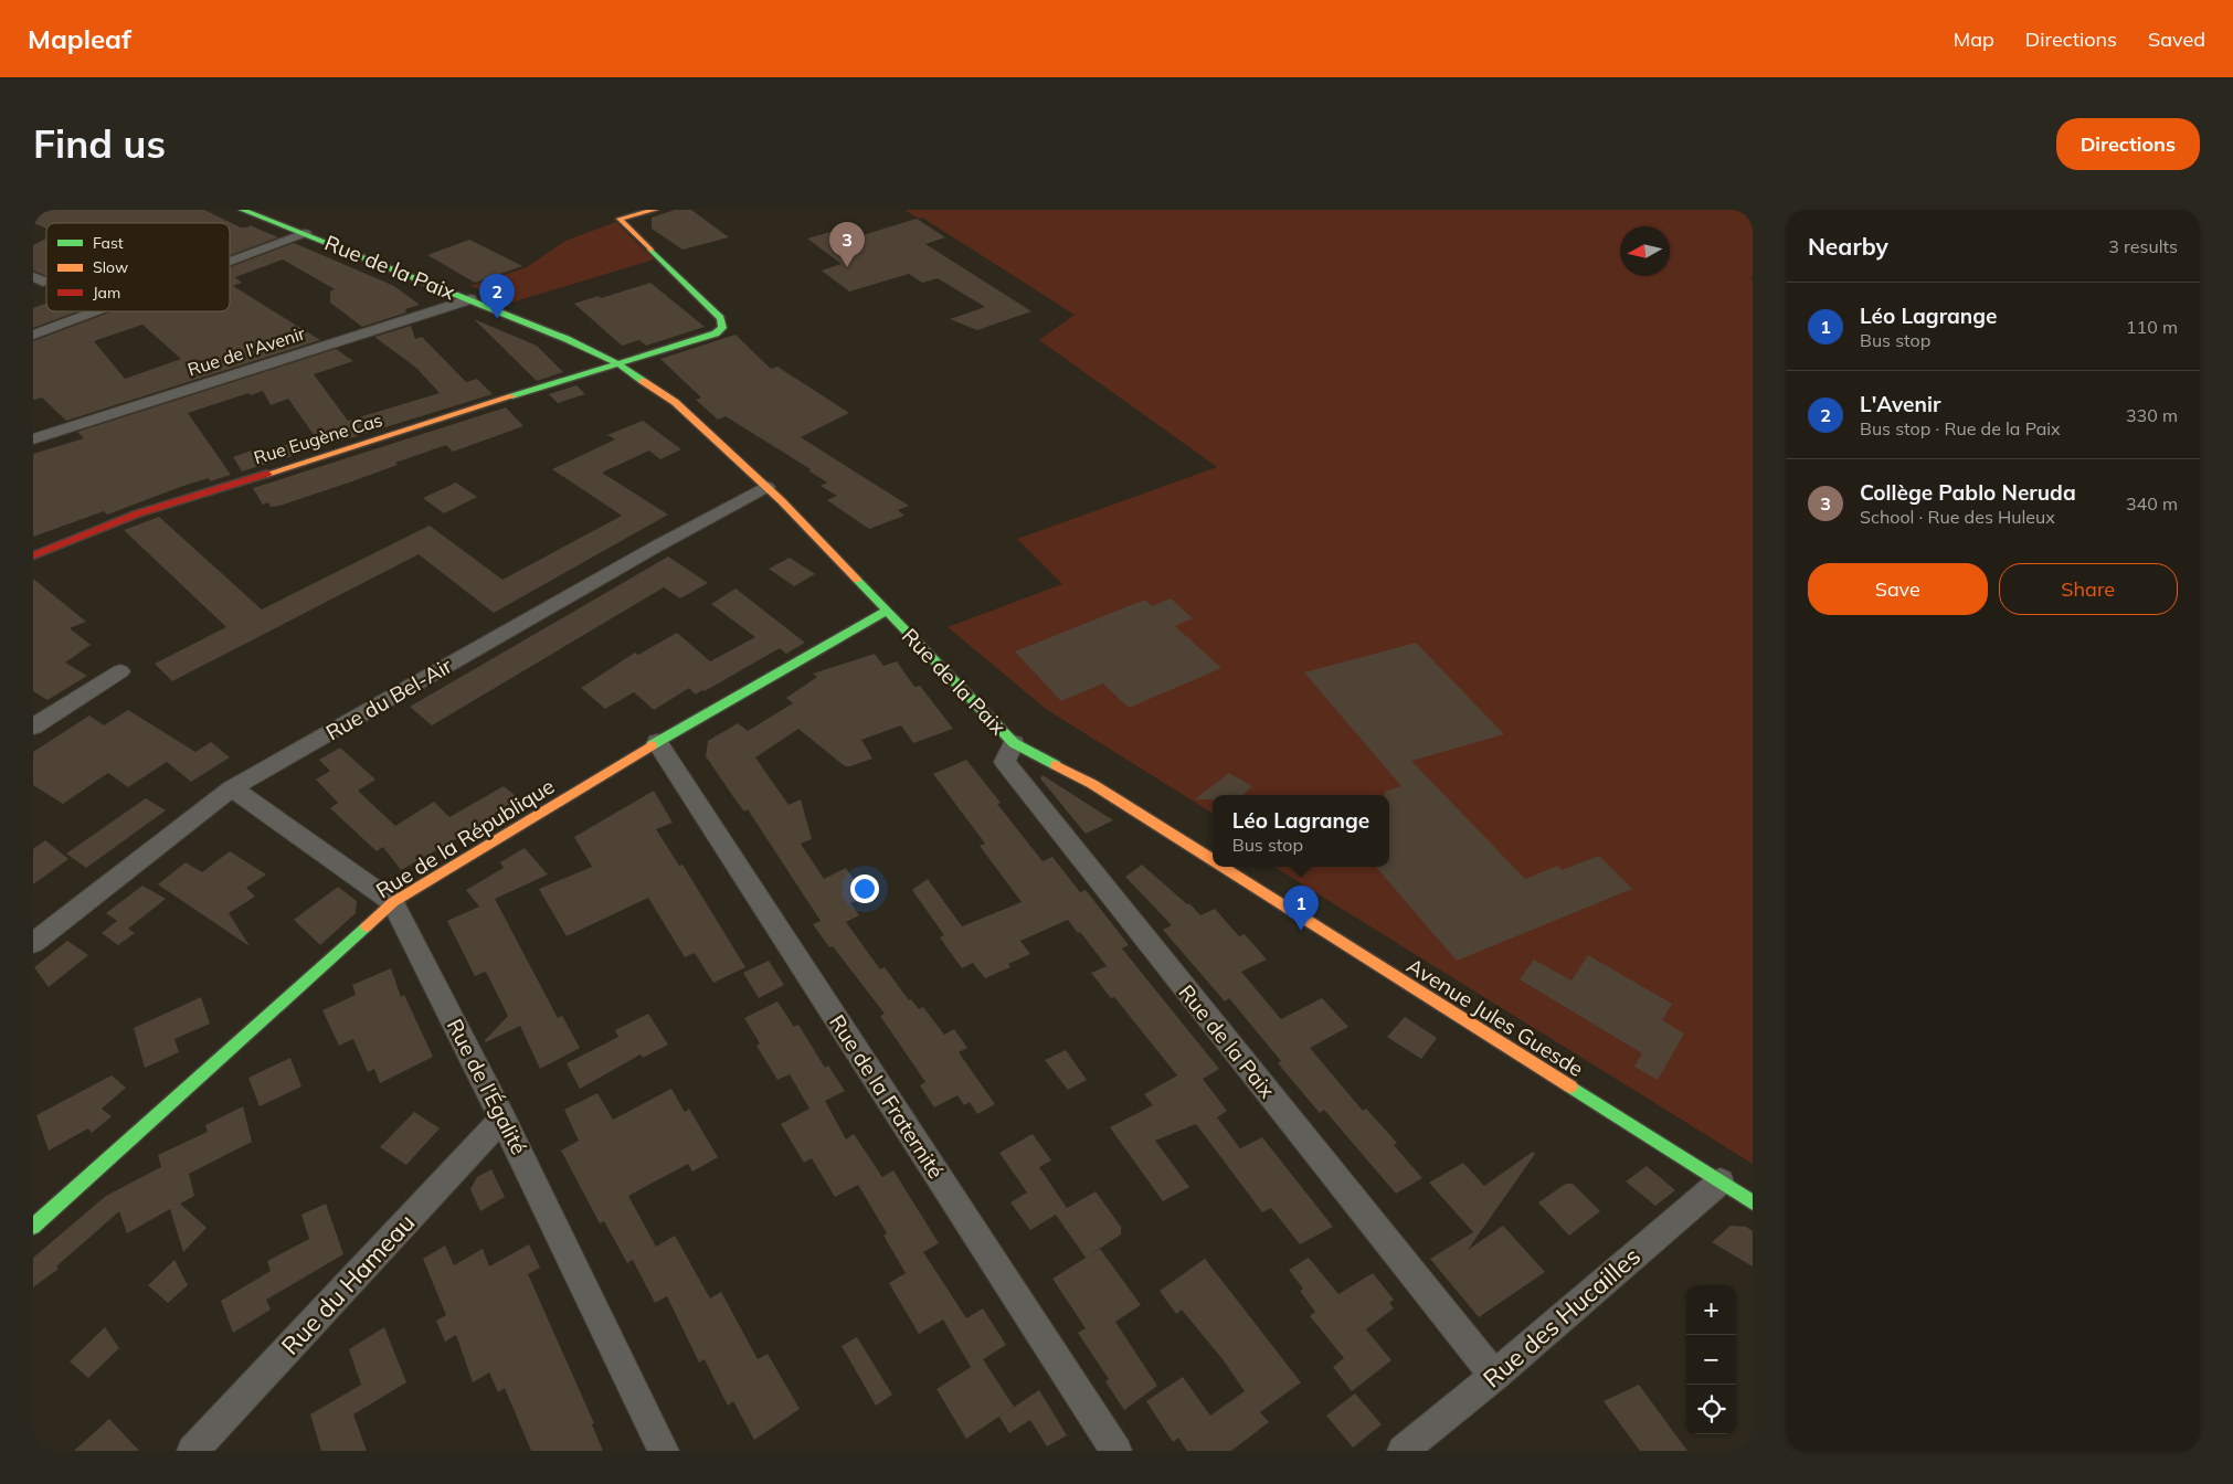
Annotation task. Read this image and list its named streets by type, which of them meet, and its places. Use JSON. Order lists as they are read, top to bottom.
{
  "streets": {
    "street": [
      "Rue de la Paix",
      "Rue de l'Avenir",
      "Rue Eugène Cas",
      "Rue du Bel-Air",
      "Rue de la République",
      "Avenue Jules Guesde",
      "Rue de l'Égalité",
      "Rue de la Fraternité",
      "Rue du Hameau",
      "Rue des Hucailles"
    ]
  },
  "crossings": [
    ["Rue de la Paix", "Rue de l'Avenir"],
    ["Rue de la Paix", "Rue Eugène Cas"],
    ["Rue de la Paix", "Rue du Bel-Air"],
    ["Rue de la Paix", "Rue de la République"],
    ["Rue de la Paix", "Avenue Jules Guesde"],
    ["Rue de la Paix", "Rue des Hucailles"],
    ["Rue du Bel-Air", "Rue de l'Égalité"],
    ["Rue de la République", "Rue de l'Égalité"],
    ["Rue de la République", "Rue de la Fraternité"],
    ["Avenue Jules Guesde", "Rue des Hucailles"],
    ["Rue de l'Égalité", "Rue du Hameau"]
  ],
  "legend": ["Fast", "Slow", "Jam"],
  "north": "left",
  "page": {
    "header": "Mapleaf",
    "nav": ["Map", "Directions", "Saved"],
    "buttons": [
      "Directions",
      ["Save", "Share"]
    ],
    "title": "Find us",
    "heading": ["Nearby", "3 results"],
    "pins": ["3", "2", "1"],
    "list": [
      {
        "mark": "1",
        "name": "Léo Lagrange",
        "note": "Bus stop",
        "value": "110 m"
      },
      {
        "mark": "2",
        "name": "L'Avenir",
        "note": "Bus stop · Rue de la Paix",
        "value": "330 m"
      },
      {
        "mark": "3",
        "name": "Collège Pablo Neruda",
        "note": "School · Rue des Huleux",
        "value": "340 m"
      }
    ],
    "popup": ["Léo Lagrange", "Bus stop"],
    "map_buttons": ["+", "−"]
  }
}
